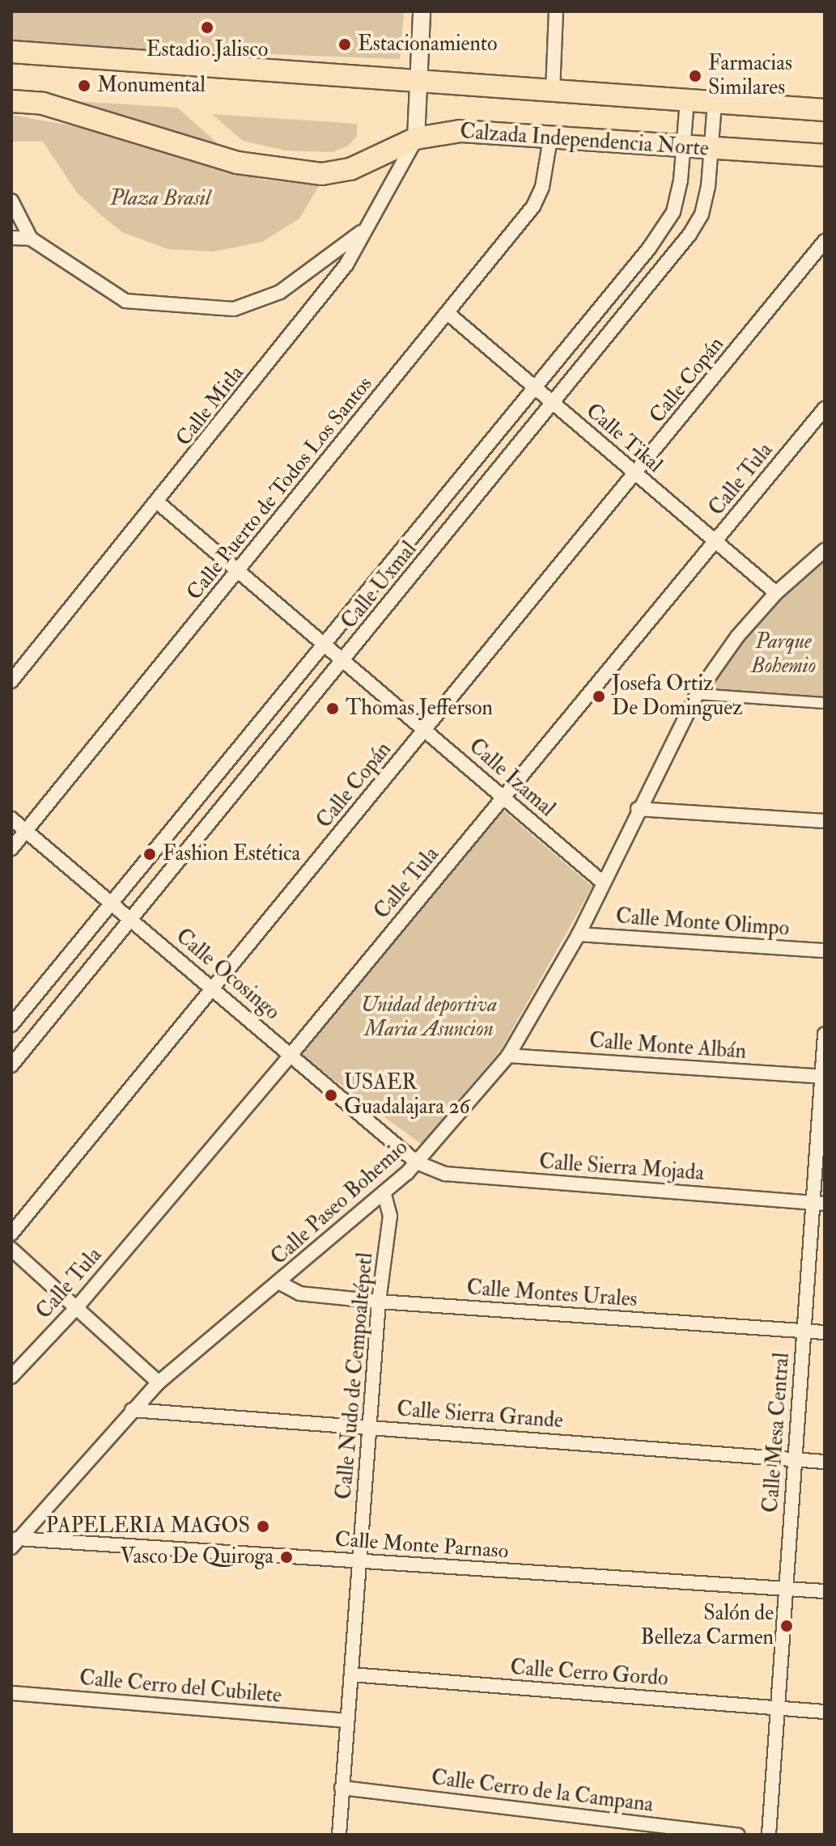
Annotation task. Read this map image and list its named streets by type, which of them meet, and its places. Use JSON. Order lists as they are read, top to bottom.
{
  "streets": {
    "main road": ["Calzada Independencia Norte"],
    "street": [
      "Calle Copán",
      "Calle Mitla",
      "Calle Tikal",
      "Calle Tula",
      "Calle Puerto de Todos Los Santos",
      "Calle Uxmal",
      "Calle Izamal",
      "Calle Monte Olimpo",
      "Calle Ocosingo",
      "Calle Monte Albán",
      "Calle Sierra Mojada",
      "Calle Paseo Bohemio",
      "Calle Montes Urales",
      "Calle Nudo de Cempoaltépetl",
      "Calle Sierra Grande",
      "Calle Mesa Central",
      "Calle Monte Parnaso",
      "Calle Cerro Gordo",
      "Calle Cerro del Cubilete",
      "Calle Cerro de la Campana"
    ]
  },
  "crossings": [
    ["Calzada Independencia Norte", "Calle Mitla"],
    ["Calzada Independencia Norte", "Calle Puerto de Todos Los Santos"],
    ["Calzada Independencia Norte", "Calle Uxmal"],
    ["Calle Copán", "Calle Tikal"],
    ["Calle Copán", "Calle Izamal"],
    ["Calle Copán", "Calle Ocosingo"],
    ["Calle Mitla", "Calle Izamal"],
    ["Calle Tikal", "Calle Tula"],
    ["Calle Tikal", "Calle Puerto de Todos Los Santos"],
    ["Calle Tikal", "Calle Uxmal"],
    ["Calle Tikal", "Calle Paseo Bohemio"],
    ["Calle Tula", "Calle Izamal"],
    ["Calle Tula", "Calle Ocosingo"],
    ["Calle Puerto de Todos Los Santos", "Calle Izamal"],
    ["Calle Puerto de Todos Los Santos", "Calle Ocosingo"],
    ["Calle Uxmal", "Calle Izamal"],
    ["Calle Uxmal", "Calle Ocosingo"],
    ["Calle Izamal", "Calle Paseo Bohemio"],
    ["Calle Monte Olimpo", "Calle Paseo Bohemio"],
    ["Calle Ocosingo", "Calle Sierra Mojada"],
    ["Calle Ocosingo", "Calle Paseo Bohemio"],
    ["Calle Monte Albán", "Calle Paseo Bohemio"],
    ["Calle Monte Albán", "Calle Mesa Central"],
    ["Calle Sierra Mojada", "Calle Paseo Bohemio"],
    ["Calle Sierra Mojada", "Calle Mesa Central"],
    ["Calle Paseo Bohemio", "Calle Montes Urales"],
    ["Calle Paseo Bohemio", "Calle Nudo de Cempoaltépetl"],
    ["Calle Paseo Bohemio", "Calle Sierra Grande"],
    ["Calle Paseo Bohemio", "Calle Monte Parnaso"],
    ["Calle Montes Urales", "Calle Nudo de Cempoaltépetl"],
    ["Calle Montes Urales", "Calle Mesa Central"],
    ["Calle Nudo de Cempoaltépetl", "Calle Sierra Grande"],
    ["Calle Nudo de Cempoaltépetl", "Calle Monte Parnaso"],
    ["Calle Nudo de Cempoaltépetl", "Calle Cerro Gordo"],
    ["Calle Nudo de Cempoaltépetl", "Calle Cerro del Cubilete"],
    ["Calle Nudo de Cempoaltépetl", "Calle Cerro de la Campana"],
    ["Calle Sierra Grande", "Calle Mesa Central"],
    ["Calle Mesa Central", "Calle Monte Parnaso"],
    ["Calle Mesa Central", "Calle Cerro Gordo"]
  ],
  "parks": ["Plaza Brasil", "Parque Bohemio", "Unidad deportiva Maria Asuncion"],
  "places": [
    "Estadio Jalisco",
    "Estacionamiento",
    "Farmacias Similares",
    "Monumental",
    "Josefa Ortiz De Dominguez",
    "Thomas Jefferson",
    "Fashion Estética",
    "USAER Guadalajara 26",
    "PAPELERIA MAGOS",
    "Vasco De Quiroga",
    "Salón de Belleza Carmen"
  ]
}
